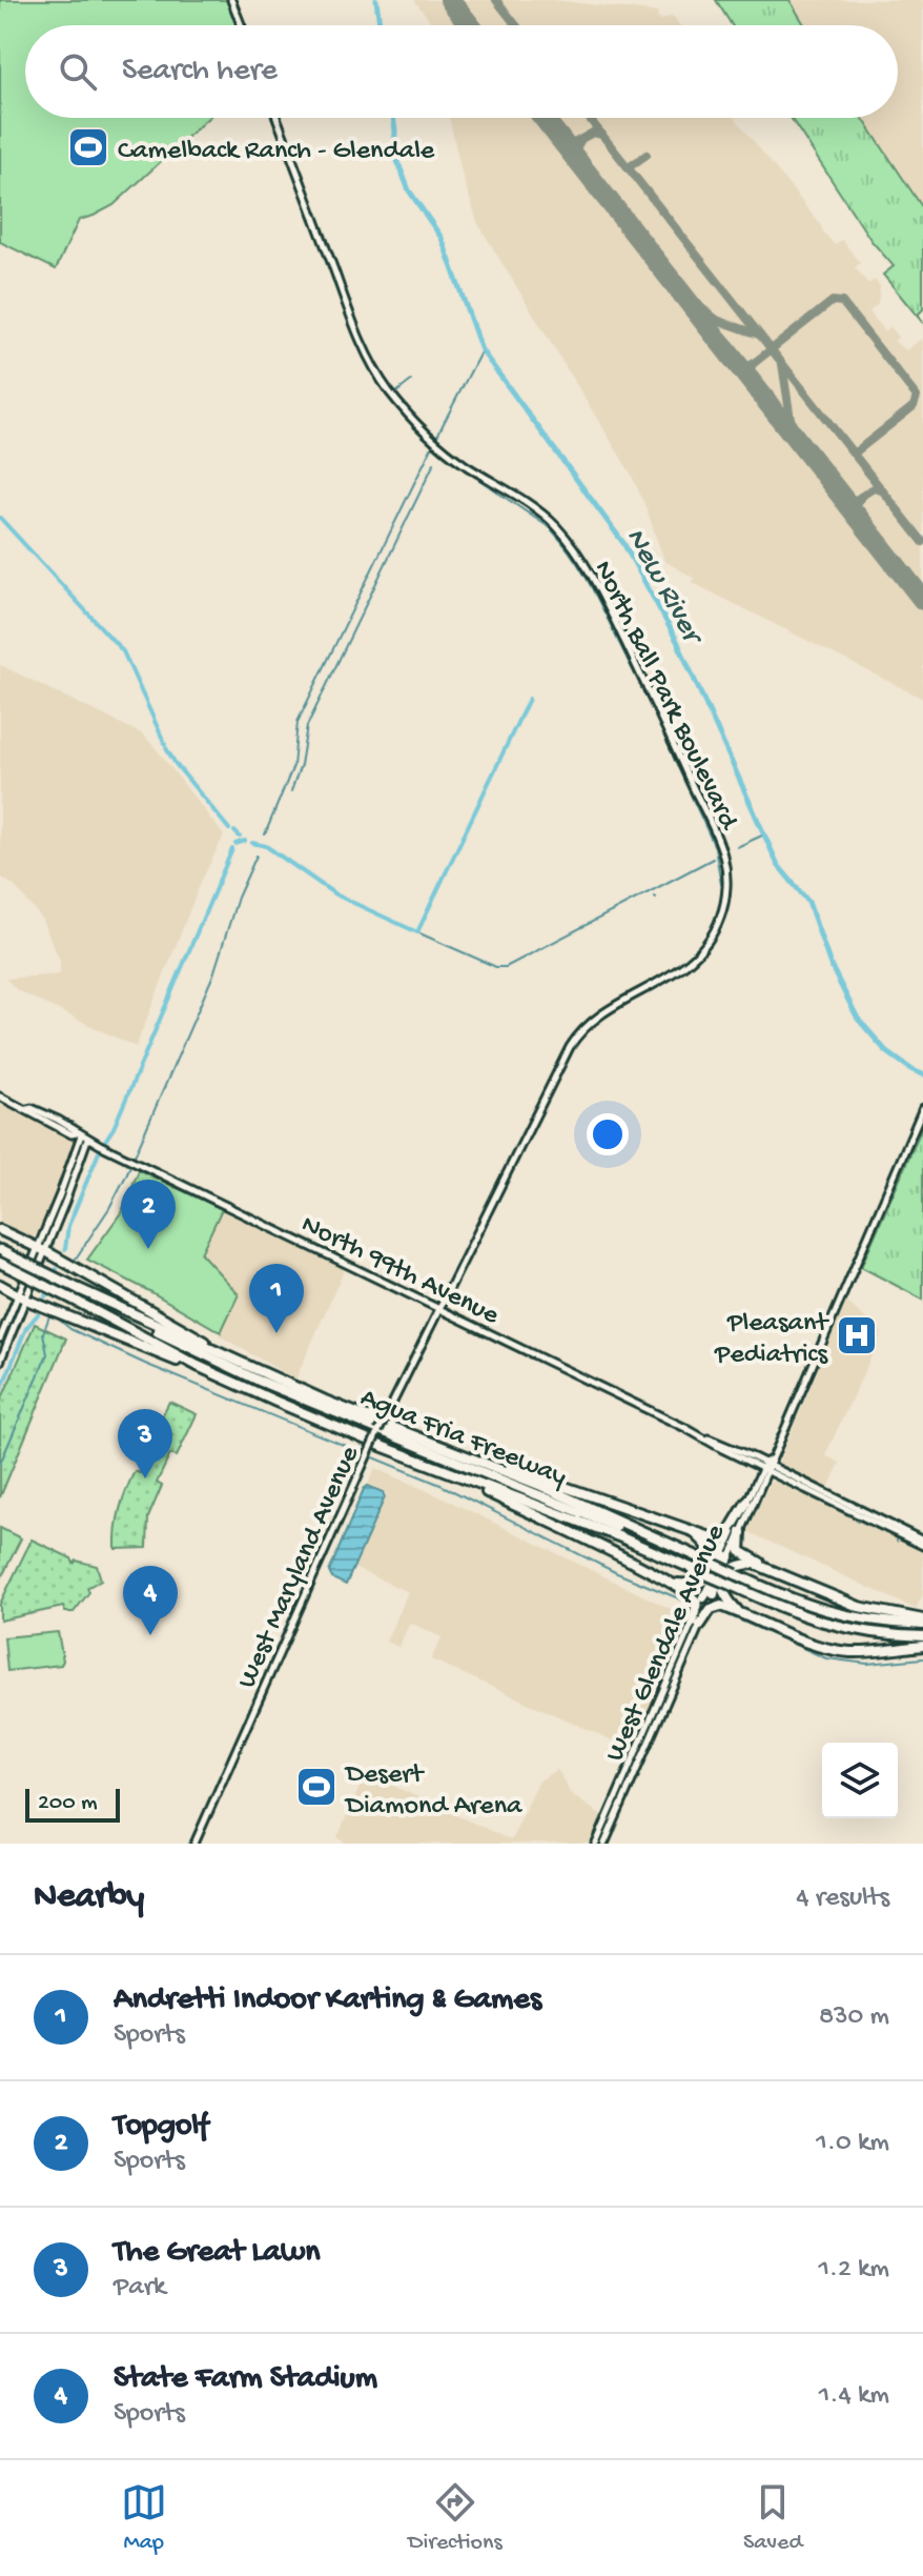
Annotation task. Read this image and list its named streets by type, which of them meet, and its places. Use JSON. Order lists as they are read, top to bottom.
{
  "streets": {
    "highway": ["Agua Fria Freeway"],
    "main road": [
      "North Ball Park Boulevard",
      "North 99th Avenue",
      "West Maryland Avenue",
      "West Glendale Avenue"
    ]
  },
  "crossings": [
    ["North Ball Park Boulevard", "North 99th Avenue"],
    ["North Ball Park Boulevard", "West Maryland Avenue"],
    ["North 99th Avenue", "West Maryland Avenue"],
    ["North 99th Avenue", "West Glendale Avenue"]
  ],
  "water": ["New River"],
  "places": {
    "sports": ["Camelback Ranch - Glendale", "Desert Diamond Arena"],
    "hospital": ["Pleasant Pediatrics"]
  },
  "scale_bar": "200 m",
  "page": {
    "search": "Search here",
    "pins": [
      "2",
      "1",
      "3",
      "4"
    ],
    "scale": "200 m",
    "heading": ["Nearby", "4 results"],
    "list": [
      {
        "mark": "1",
        "name": "Andretti Indoor Karting & Games",
        "note": "Sports",
        "value": "830 m"
      },
      {
        "mark": "2",
        "name": "Topgolf",
        "note": "Sports",
        "value": "1.0 km"
      },
      {
        "mark": "3",
        "name": "The Great Lawn",
        "note": "Park",
        "value": "1.2 km"
      },
      {
        "mark": "4",
        "name": "State Farm Stadium",
        "note": "Sports",
        "value": "1.4 km"
      }
    ],
    "nav": ["Map", "Directions", "Saved"]
  }
}
